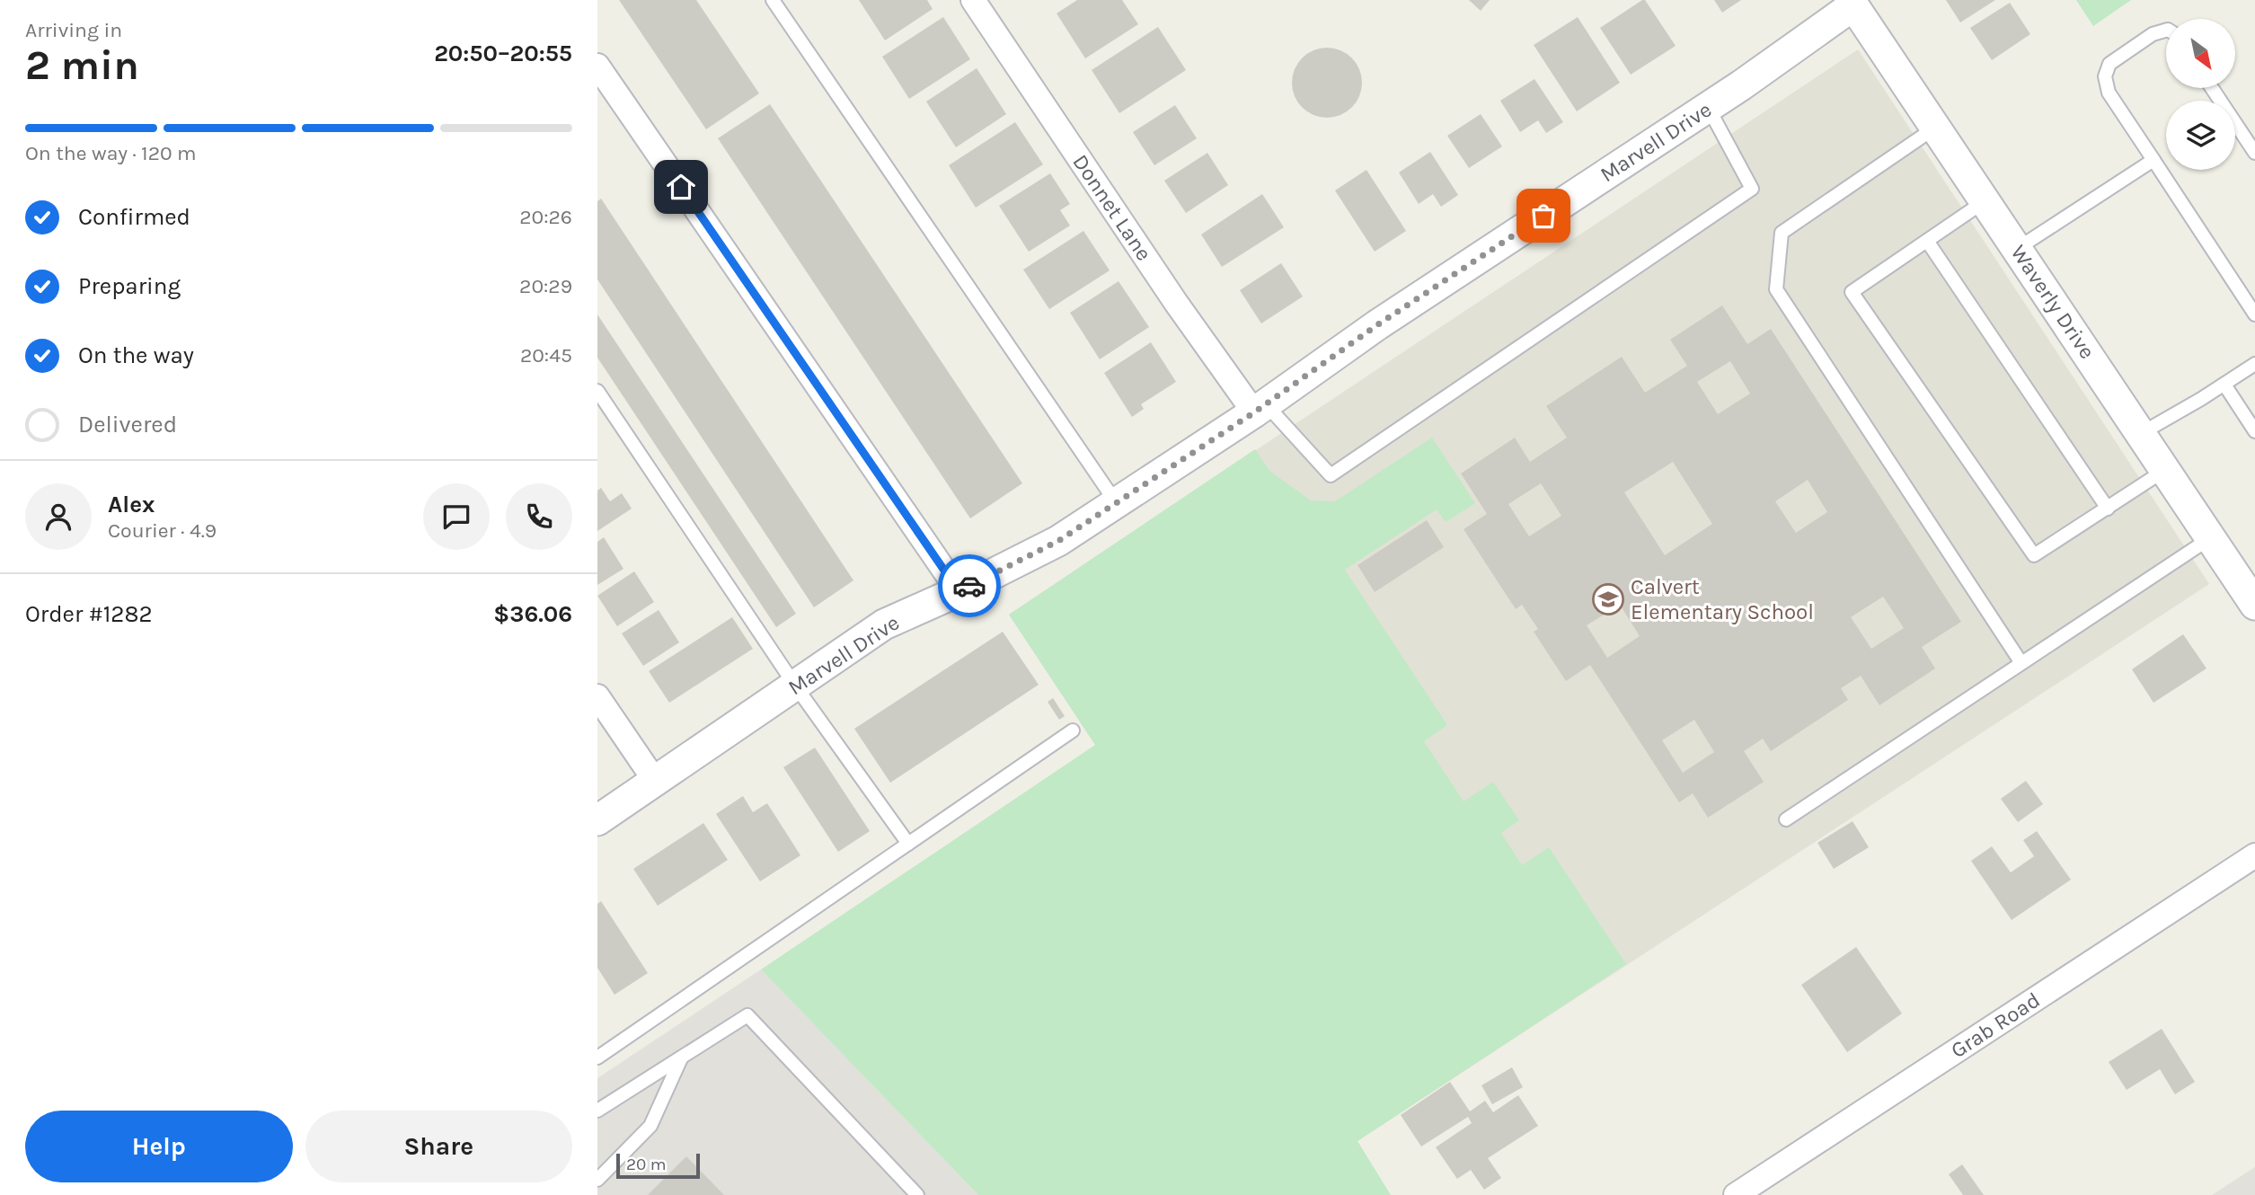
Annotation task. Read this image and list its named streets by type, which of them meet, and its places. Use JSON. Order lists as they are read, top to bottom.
{
  "streets": {
    "street": [
      "Marvell Drive",
      "Donnet Lane",
      "Waverly Drive",
      "Grab Road"
    ]
  },
  "crossings": [
    ["Marvell Drive", "Donnet Lane"],
    ["Marvell Drive", "Waverly Drive"]
  ],
  "places": {
    "school or university": ["Calvert Elementary School"]
  },
  "scale_bar": "20 m",
  "north": "bottom right",
  "page": {
    "heading": ["2 min", "Arriving in", "20:50–20:55"],
    "panel": [
      "Alex",
      "Courier · 4.9",
      "Order #1282",
      "$36.06"
    ],
    "bar": "On the way · 120 m",
    "list": [
      ["Confirmed", "20:26"],
      ["Preparing", "20:29"],
      ["On the way", "20:45"],
      "Delivered"
    ],
    "buttons": ["Help", "Share"],
    "scale": "20 m"
  }
}
